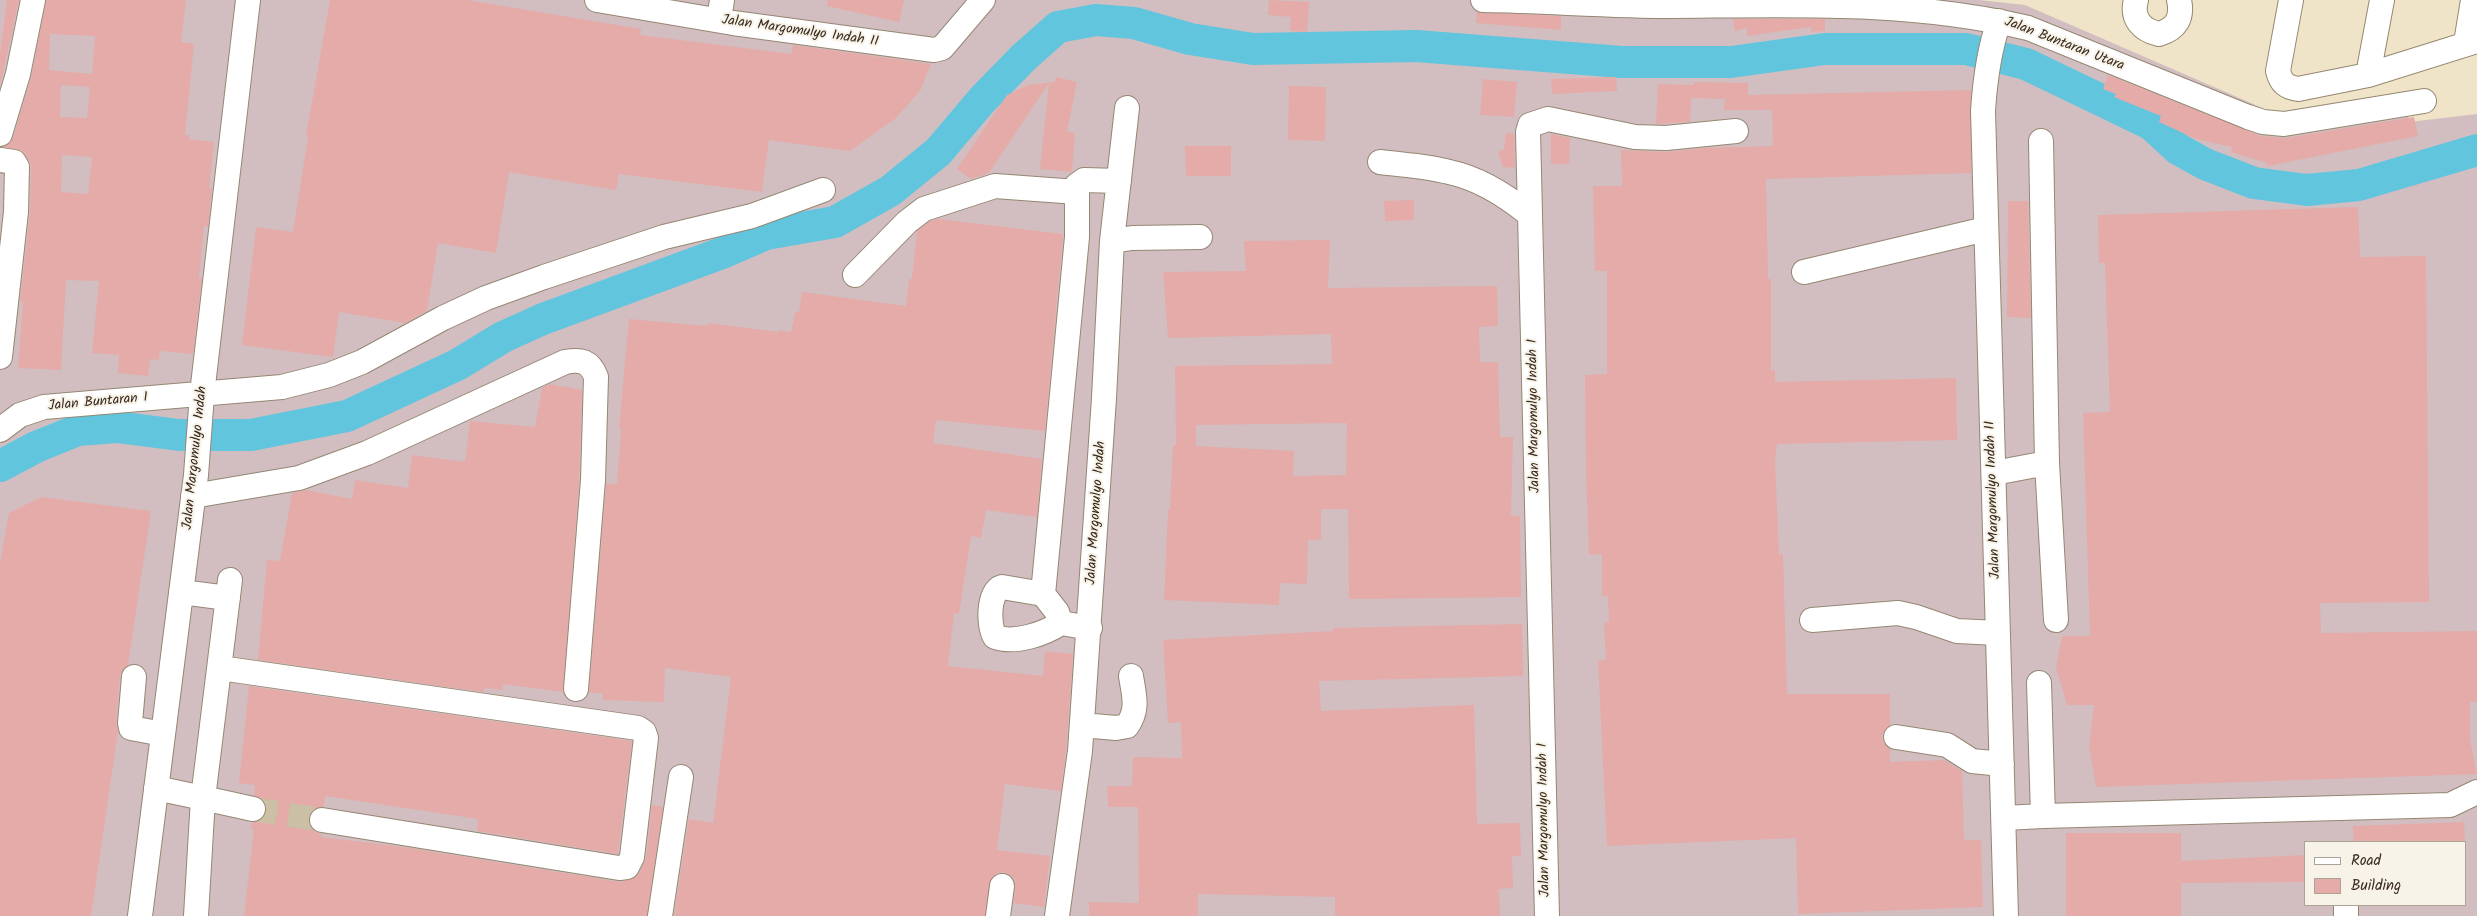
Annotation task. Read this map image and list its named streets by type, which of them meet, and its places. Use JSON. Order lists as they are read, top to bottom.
{
  "streets": {
    "street": [
      "Jalan Margomulyo Indah II",
      "Jalan Buntaran Utara",
      "Jalan Buntaran I",
      "Jalan Margomulyo Indah I",
      "Jalan Margomulyo Indah"
    ]
  },
  "crossings": [
    ["Jalan Margomulyo Indah II", "Jalan Buntaran Utara"],
    ["Jalan Buntaran I", "Jalan Margomulyo Indah"]
  ],
  "legend": ["Road", "Building"]
}
